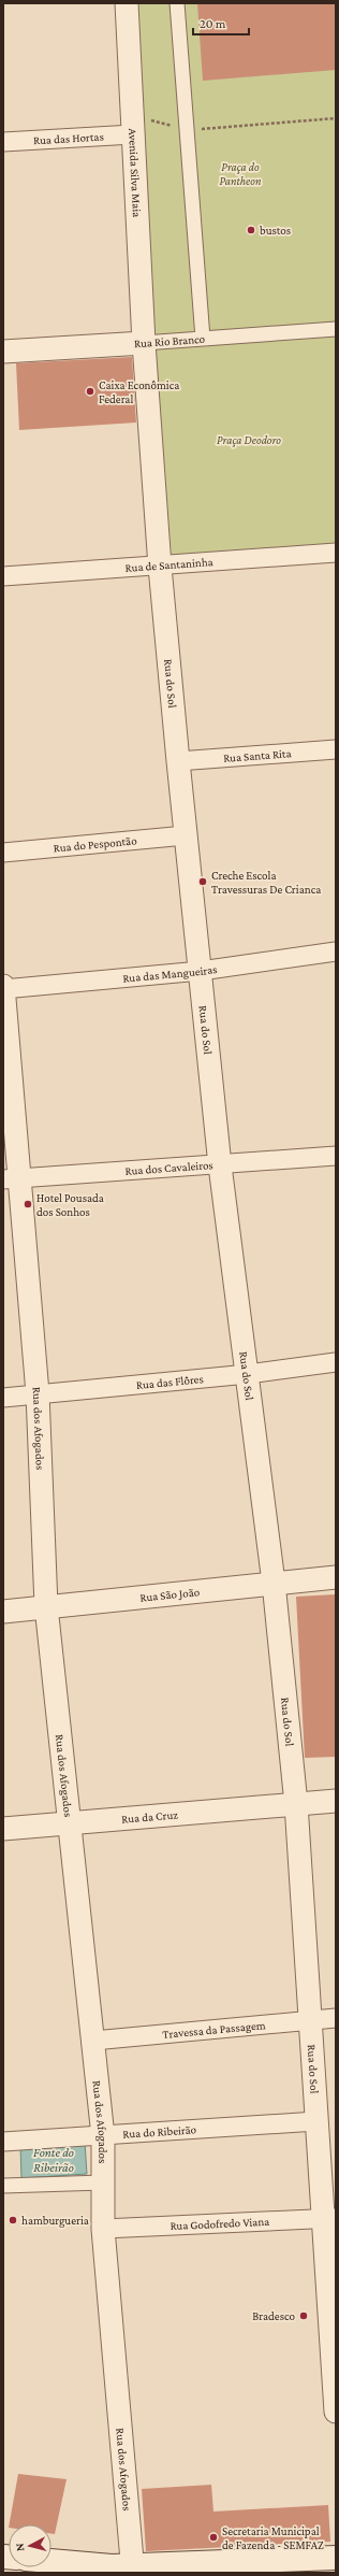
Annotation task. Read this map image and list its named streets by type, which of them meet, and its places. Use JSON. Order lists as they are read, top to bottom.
{
  "streets": {
    "street": [
      "Rua das Hortas",
      "Avenida Silva Maia",
      "Rua Rio Branco",
      "Rua de Santaninha",
      "Rua do Sol",
      "Rua Santa Rita",
      "Rua do Pespontão",
      "Rua das Mangueiras",
      "Rua dos Cavaleiros",
      "Rua das Flôres",
      "Rua dos Afogados",
      "Rua São João",
      "Rua da Cruz",
      "Travessa da Passagem",
      "Rua do Ribeirão",
      "Rua Godofredo Viana"
    ]
  },
  "crossings": [
    ["Rua das Hortas", "Avenida Silva Maia"],
    ["Avenida Silva Maia", "Rua Rio Branco"],
    ["Avenida Silva Maia", "Rua do Sol"],
    ["Rua Rio Branco", "Rua do Sol"],
    ["Rua de Santaninha", "Rua do Sol"],
    ["Rua do Sol", "Rua Santa Rita"],
    ["Rua do Sol", "Rua do Pespontão"],
    ["Rua do Sol", "Rua das Mangueiras"],
    ["Rua do Sol", "Rua dos Cavaleiros"],
    ["Rua do Sol", "Rua das Flôres"],
    ["Rua do Sol", "Rua São João"],
    ["Rua do Sol", "Rua da Cruz"],
    ["Rua do Sol", "Travessa da Passagem"],
    ["Rua do Sol", "Rua do Ribeirão"],
    ["Rua do Sol", "Rua Godofredo Viana"],
    ["Rua das Mangueiras", "Rua dos Afogados"],
    ["Rua dos Cavaleiros", "Rua dos Afogados"],
    ["Rua das Flôres", "Rua dos Afogados"],
    ["Rua dos Afogados", "Rua São João"],
    ["Rua dos Afogados", "Rua da Cruz"],
    ["Rua dos Afogados", "Travessa da Passagem"],
    ["Rua dos Afogados", "Rua do Ribeirão"],
    ["Rua dos Afogados", "Rua Godofredo Viana"]
  ],
  "water": ["Fonte do Ribeirão"],
  "parks": ["Praça do Pantheon", "Praça Deodoro"],
  "places": [
    "bustos",
    "Caixa Econômica Federal",
    "Creche Escola Travessuras De Crianca",
    "Hotel Pousada dos Sonhos",
    "hamburgueria",
    "Bradesco",
    "Secretaria Municipal de Fazenda - SEMFAZ"
  ],
  "scale_bar": "20 m",
  "north": "left"
}
